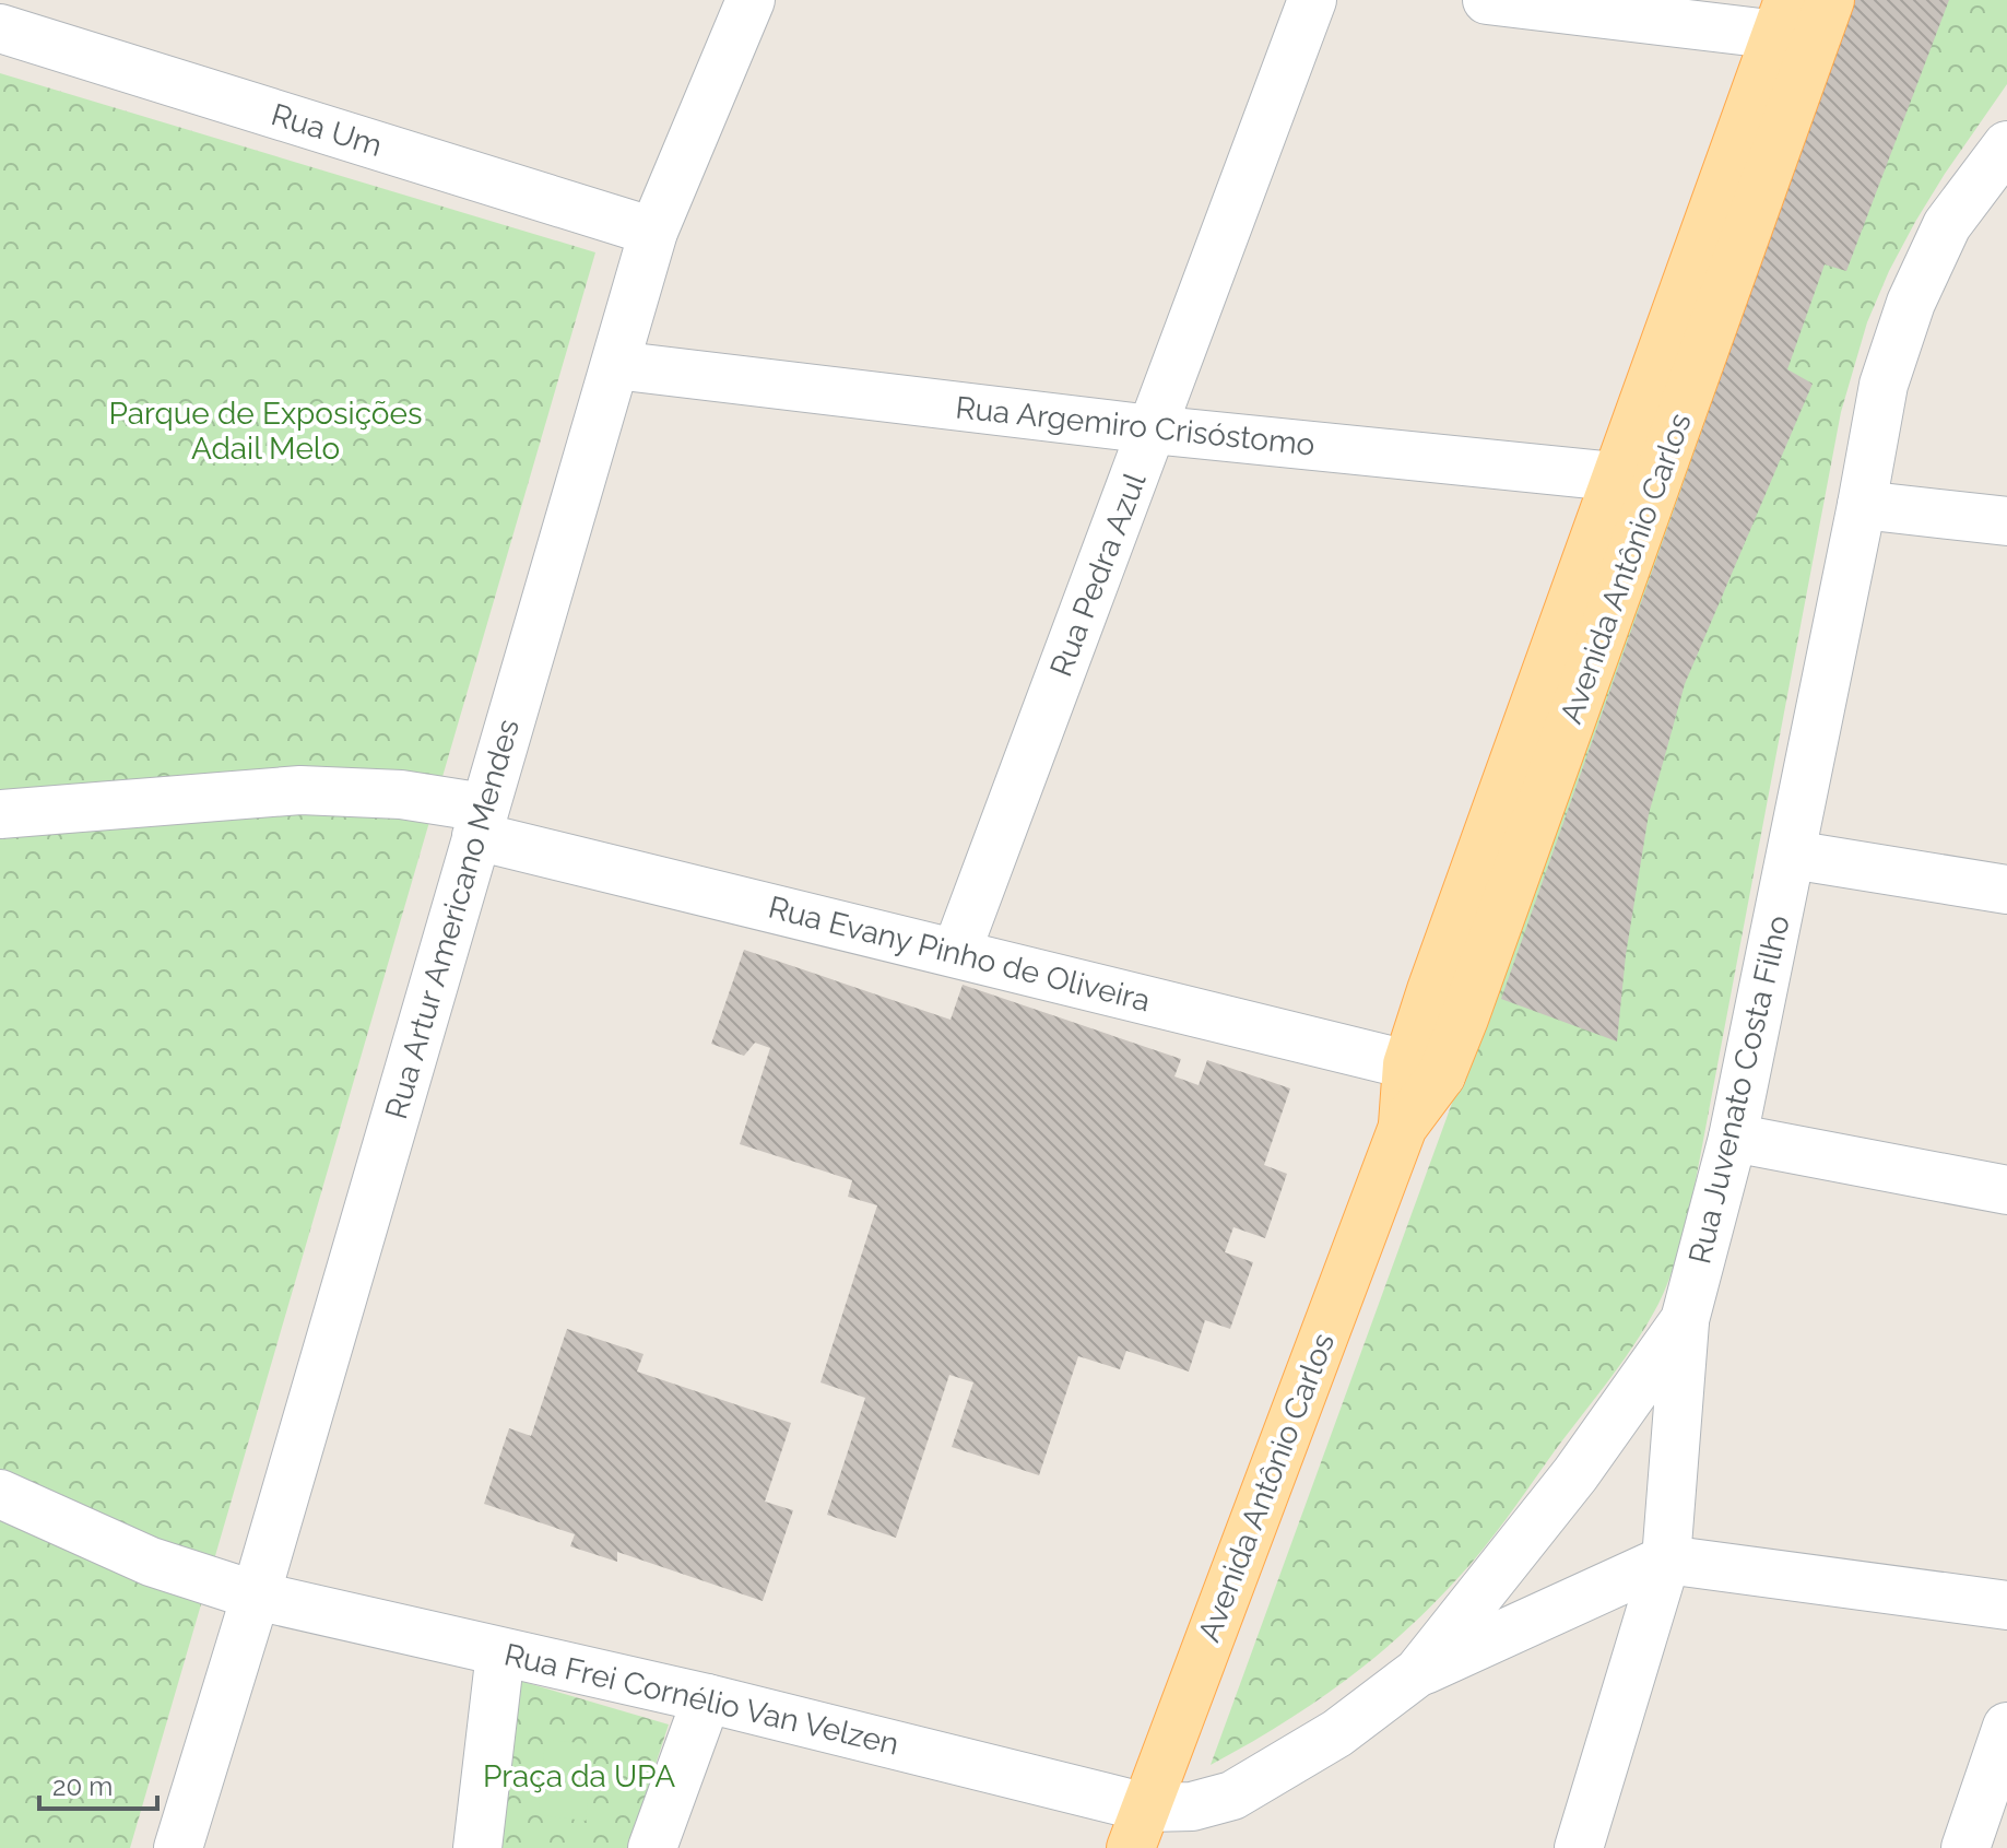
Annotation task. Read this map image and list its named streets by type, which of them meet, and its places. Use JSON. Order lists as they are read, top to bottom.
{
  "streets": {
    "main road": ["Avenida Antônio Carlos"],
    "street": [
      "Rua Um",
      "Rua Argemiro Crisóstomo",
      "Rua Pedra Azul",
      "Rua Artur Americano Mendes",
      "Rua Evany Pinho de Oliveira",
      "Rua Juvenato Costa Filho",
      "Rua Frei Cornélio Van Velzen"
    ]
  },
  "crossings": [
    ["Rua Um", "Rua Artur Americano Mendes"],
    ["Rua Argemiro Crisóstomo", "Avenida Antônio Carlos"],
    ["Rua Argemiro Crisóstomo", "Rua Pedra Azul"],
    ["Rua Argemiro Crisóstomo", "Rua Artur Americano Mendes"],
    ["Avenida Antônio Carlos", "Rua Evany Pinho de Oliveira"],
    ["Avenida Antônio Carlos", "Rua Juvenato Costa Filho"],
    ["Avenida Antônio Carlos", "Rua Frei Cornélio Van Velzen"],
    ["Rua Pedra Azul", "Rua Evany Pinho de Oliveira"],
    ["Rua Artur Americano Mendes", "Rua Evany Pinho de Oliveira"],
    ["Rua Artur Americano Mendes", "Rua Frei Cornélio Van Velzen"],
    ["Rua Juvenato Costa Filho", "Rua Frei Cornélio Van Velzen"]
  ],
  "parks": ["Parque de Exposições Adail Melo", "Praça da UPA"],
  "scale_bar": "20 m"
}
